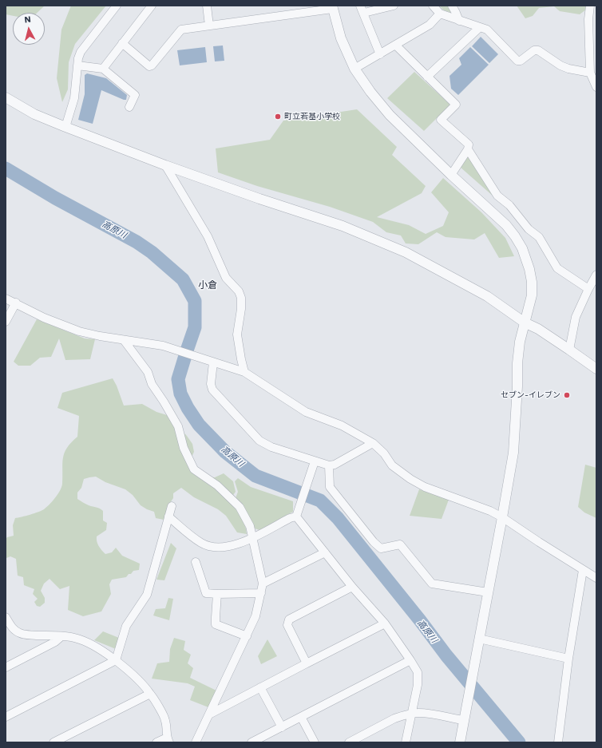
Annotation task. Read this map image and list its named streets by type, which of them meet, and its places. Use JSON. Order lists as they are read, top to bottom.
{
  "districts": ["小倉"],
  "water": ["高原川"],
  "places": ["町立若基小学校", "セブン-イレブン"],
  "north": "top"
}
